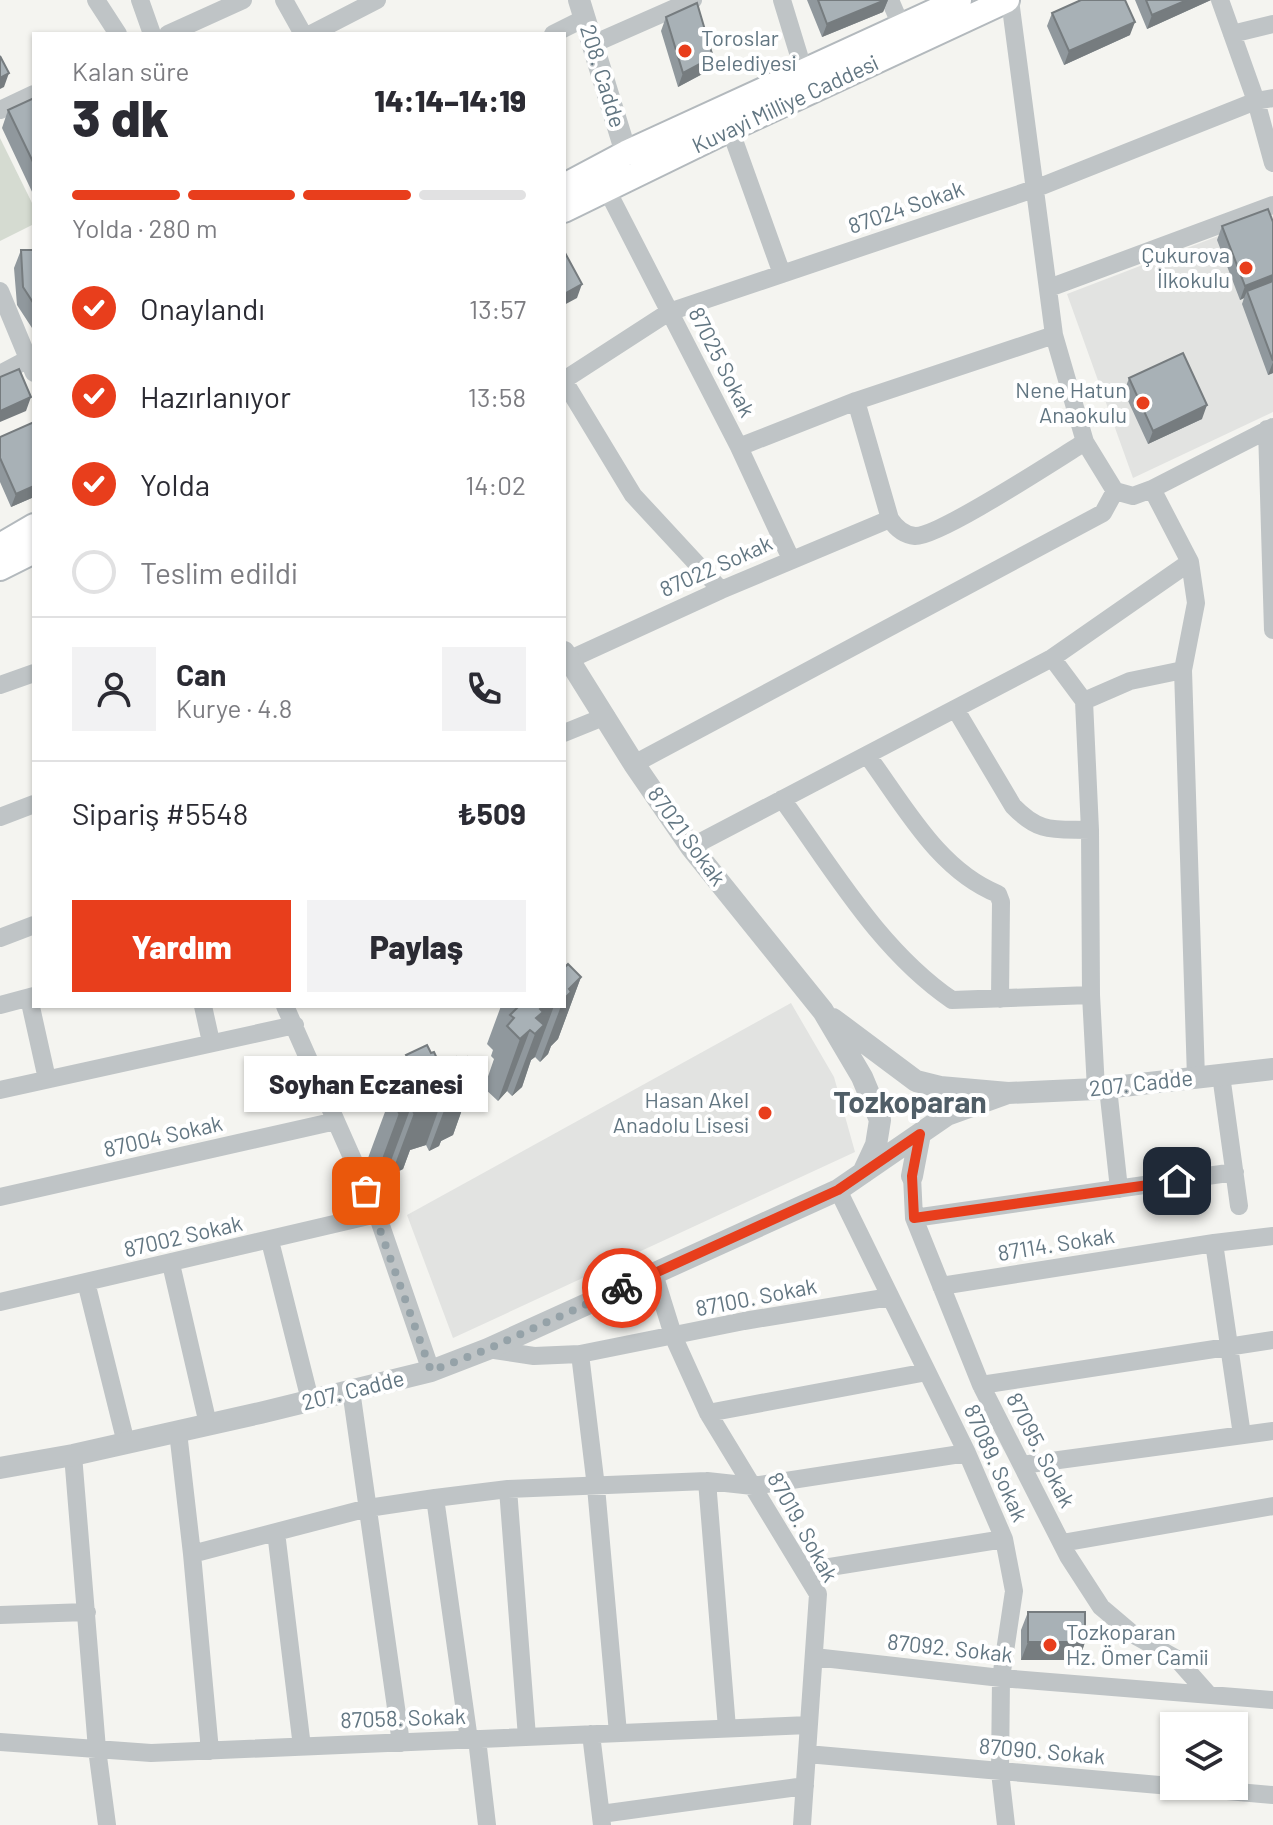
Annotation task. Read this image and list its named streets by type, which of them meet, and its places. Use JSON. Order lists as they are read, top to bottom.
{
  "streets": {
    "main road": ["Kuvayi Milliye Caddesi"],
    "street": [
      "208. Cadde",
      "87024 Sokak",
      "87025 Sokak",
      "87022 Sokak",
      "87021 Sokak",
      "207. Cadde",
      "87004 Sokak",
      "87002 Sokak",
      "87114. Sokak",
      "87100. Sokak",
      "87095. Sokak",
      "87089. Sokak",
      "87019. Sokak",
      "87092. Sokak",
      "87058. Sokak",
      "87090. Sokak"
    ]
  },
  "crossings": [
    ["208. Cadde", "Kuvayi Milliye Caddesi"],
    ["Kuvayi Milliye Caddesi", "87025 Sokak"],
    ["87024 Sokak", "87025 Sokak"],
    ["87025 Sokak", "87022 Sokak"],
    ["87022 Sokak", "87021 Sokak"],
    ["207. Cadde", "87100. Sokak"],
    ["207. Cadde", "87089. Sokak"],
    ["207. Cadde", "87019. Sokak"],
    ["87114. Sokak", "87095. Sokak"],
    ["87100. Sokak", "87089. Sokak"],
    ["87100. Sokak", "87019. Sokak"],
    ["87095. Sokak", "87092. Sokak"],
    ["87089. Sokak", "87092. Sokak"],
    ["87089. Sokak", "87090. Sokak"],
    ["87019. Sokak", "87092. Sokak"],
    ["87019. Sokak", "87058. Sokak"],
    ["87019. Sokak", "87090. Sokak"]
  ],
  "districts": ["Tozkoparan"],
  "places": [
    "Toroslar Belediyesi",
    "Çukurova İlkokulu",
    "Nene Hatun Anaokulu",
    "Hasan Akel Anadolu Lisesi",
    "Soyhan Eczanesi",
    "Tozkoparan Hz. Ömer Camii"
  ],
  "page": {
    "heading": ["3 dk", "Kalan süre", "14:14–14:19"],
    "panel": [
      "Can",
      "Kurye · 4.8",
      "Sipariş #5548",
      "₺509"
    ],
    "bar": "Yolda · 280 m",
    "list": [
      ["Onaylandı", "13:57"],
      ["Hazırlanıyor", "13:58"],
      ["Yolda", "14:02"],
      "Teslim edildi"
    ],
    "buttons": ["Yardım", "Paylaş"],
    "bubble": "Soyhan Eczanesi"
  }
}
